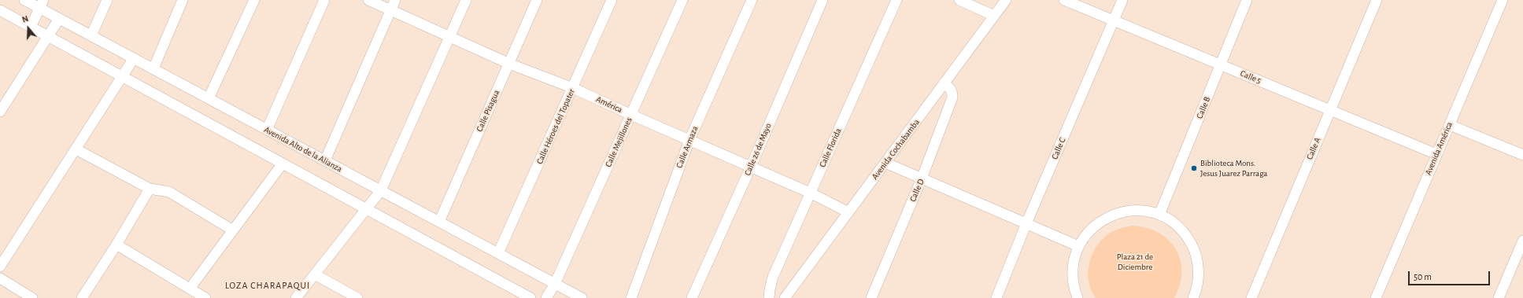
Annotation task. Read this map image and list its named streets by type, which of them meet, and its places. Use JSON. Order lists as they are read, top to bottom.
{
  "streets": {
    "street": [
      "Calle 5",
      "América",
      "Calle B",
      "Calle Pisagua",
      "Calle Héroes del Topater",
      "Calle Mejillones",
      "Calle Armaza",
      "Calle Florida",
      "Calle C",
      "Calle A",
      "Avenida América",
      "Avenida Alto de la Alianza",
      "Calle 26 de Mayo",
      "Avenida Cochabamba",
      "Calle D"
    ]
  },
  "crossings": [
    ["Calle 5", "Calle B"],
    ["Calle 5", "Calle C"],
    ["Calle 5", "Calle A"],
    ["Calle 5", "Avenida América"],
    ["América", "Calle Pisagua"],
    ["América", "Calle Héroes del Topater"],
    ["América", "Calle Mejillones"],
    ["América", "Calle Armaza"],
    ["América", "Calle Florida"],
    ["América", "Calle 26 de Mayo"],
    ["América", "Avenida Cochabamba"],
    ["Calle Pisagua", "Avenida Alto de la Alianza"],
    ["Calle Héroes del Topater", "Avenida Alto de la Alianza"],
    ["Calle Mejillones", "Avenida Alto de la Alianza"],
    ["Avenida Cochabamba", "Calle D"]
  ],
  "districts": ["LOZA CHARAPAQUI"],
  "parks": ["Plaza 21 de Diciembre"],
  "places": ["Biblioteca Mons. Jesus Juarez Parraga"],
  "scale_bar": "50 m",
  "north": "top"
}
